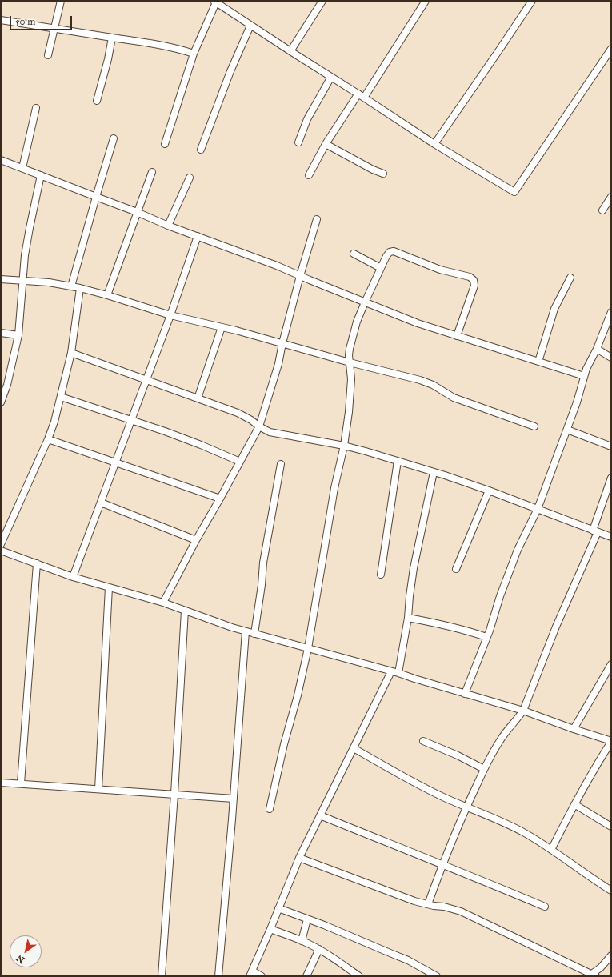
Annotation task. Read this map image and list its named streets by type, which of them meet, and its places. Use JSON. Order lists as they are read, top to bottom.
{
  "scale_bar": "50 m",
  "north": "bottom left"
}
